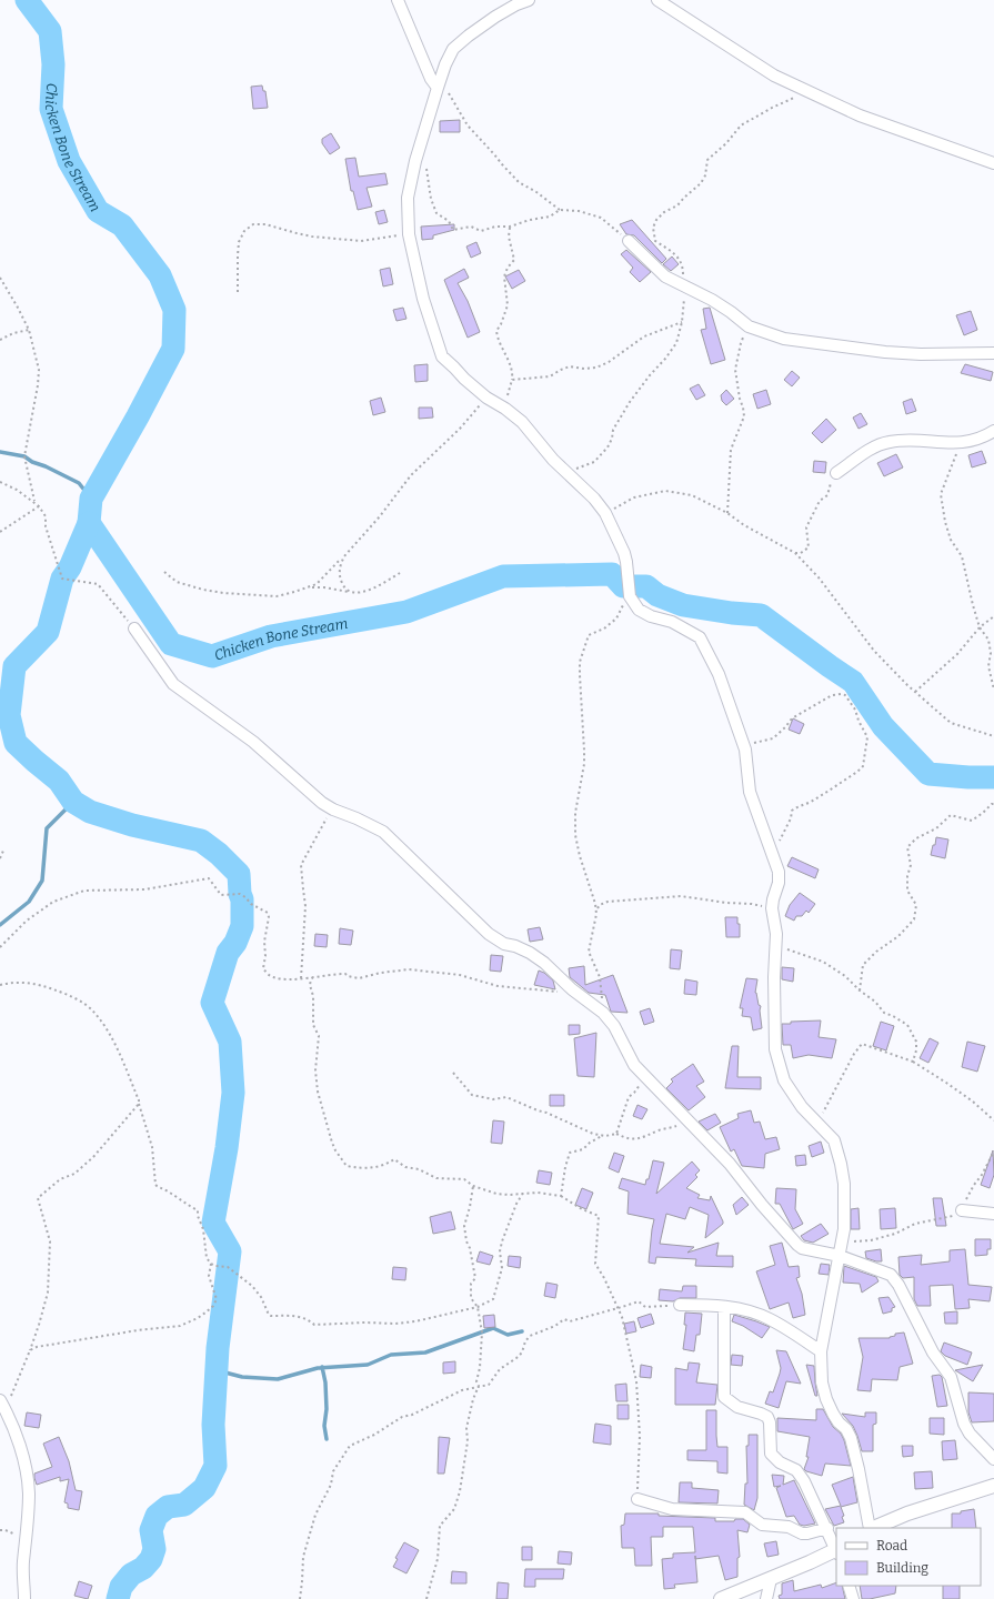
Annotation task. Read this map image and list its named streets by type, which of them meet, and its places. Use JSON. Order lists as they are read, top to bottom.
{
  "water": ["Chicken Bone Stream"],
  "legend": ["Road", "Building"]
}
